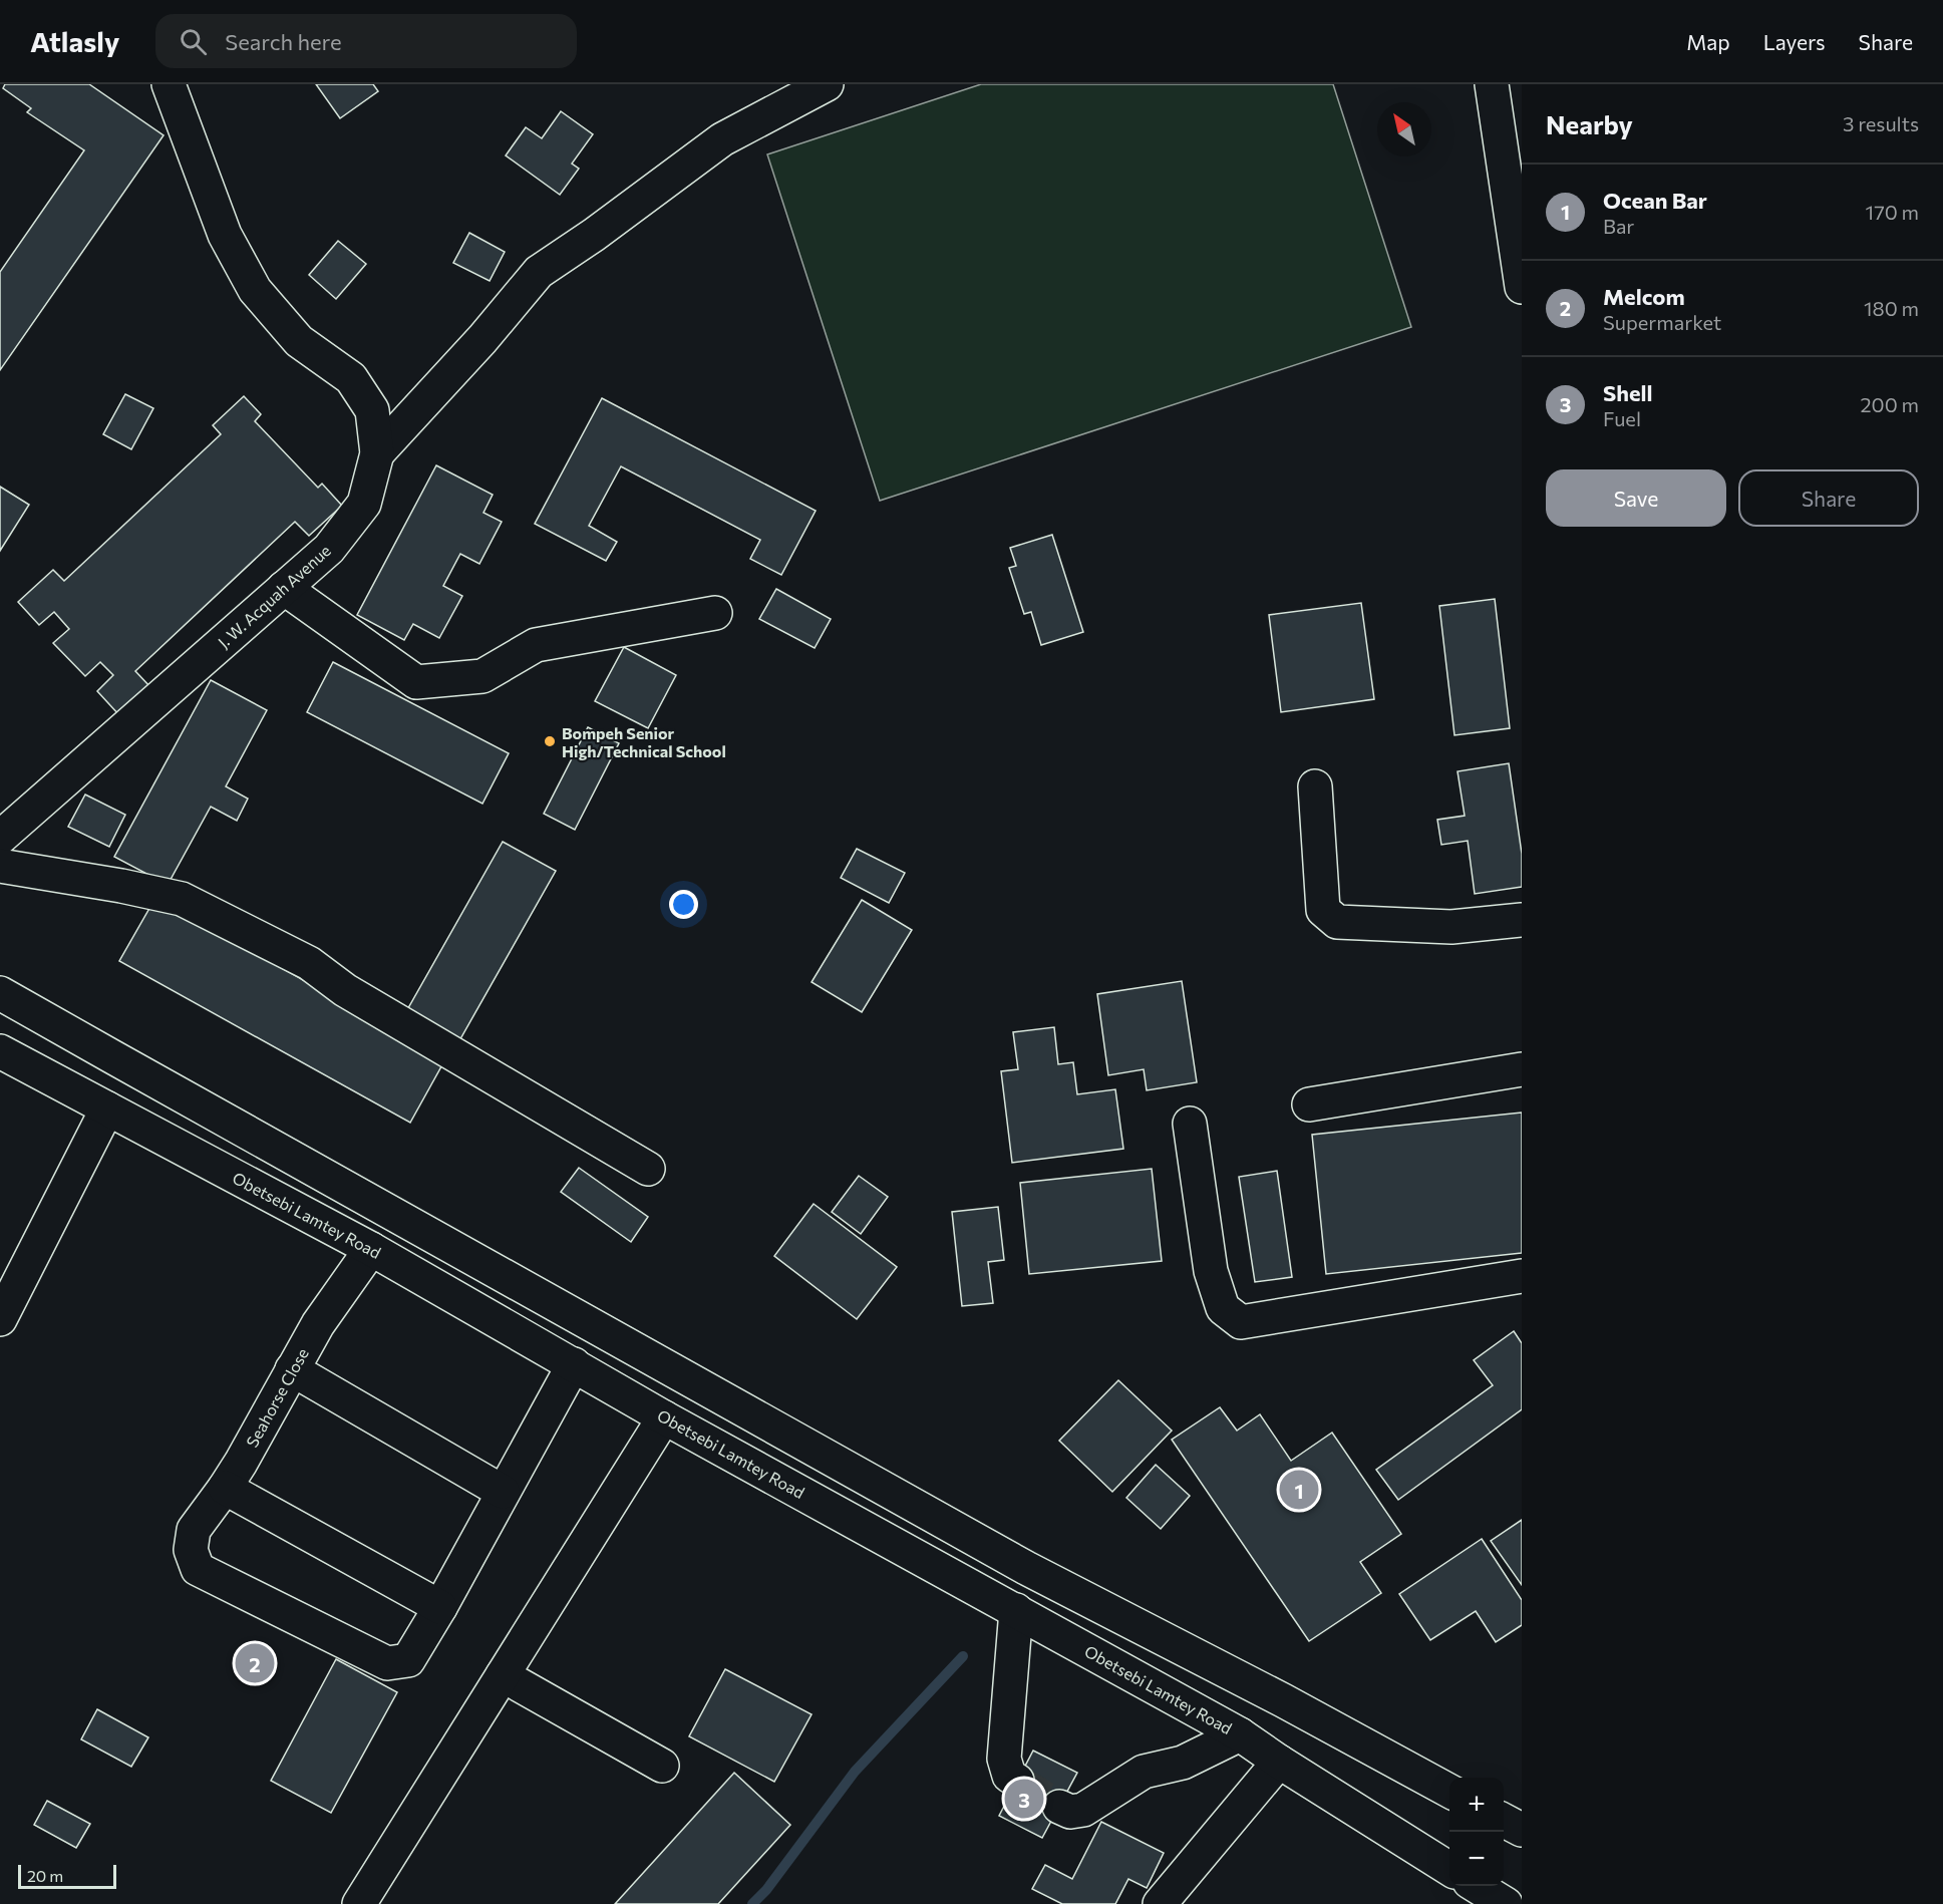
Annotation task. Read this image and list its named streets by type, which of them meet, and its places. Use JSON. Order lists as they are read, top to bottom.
{
  "streets": {
    "main road": ["J. W. Acquah Avenue", "Obetsebi Lamtey Road", "Seahorse Close"]
  },
  "crossings": [
    ["Obetsebi Lamtey Road", "Seahorse Close"]
  ],
  "places": ["Bompeh Senior High/Technical School"],
  "scale_bar": "20 m",
  "north": "top left",
  "page": {
    "header": "Atlasly",
    "search": "Search here",
    "nav": ["Map", "Layers", "Share"],
    "heading": ["Nearby", "3 results"],
    "list": [
      {
        "mark": "1",
        "name": "Ocean Bar",
        "note": "Bar",
        "value": "170 m"
      },
      {
        "mark": "2",
        "name": "Melcom",
        "note": "Supermarket",
        "value": "180 m"
      },
      {
        "mark": "3",
        "name": "Shell",
        "note": "Fuel",
        "value": "200 m"
      }
    ],
    "buttons": ["Save", "Share"],
    "pins": ["1", "2", "3"],
    "map_buttons": ["+", "−"],
    "scale": "20 m"
  }
}
